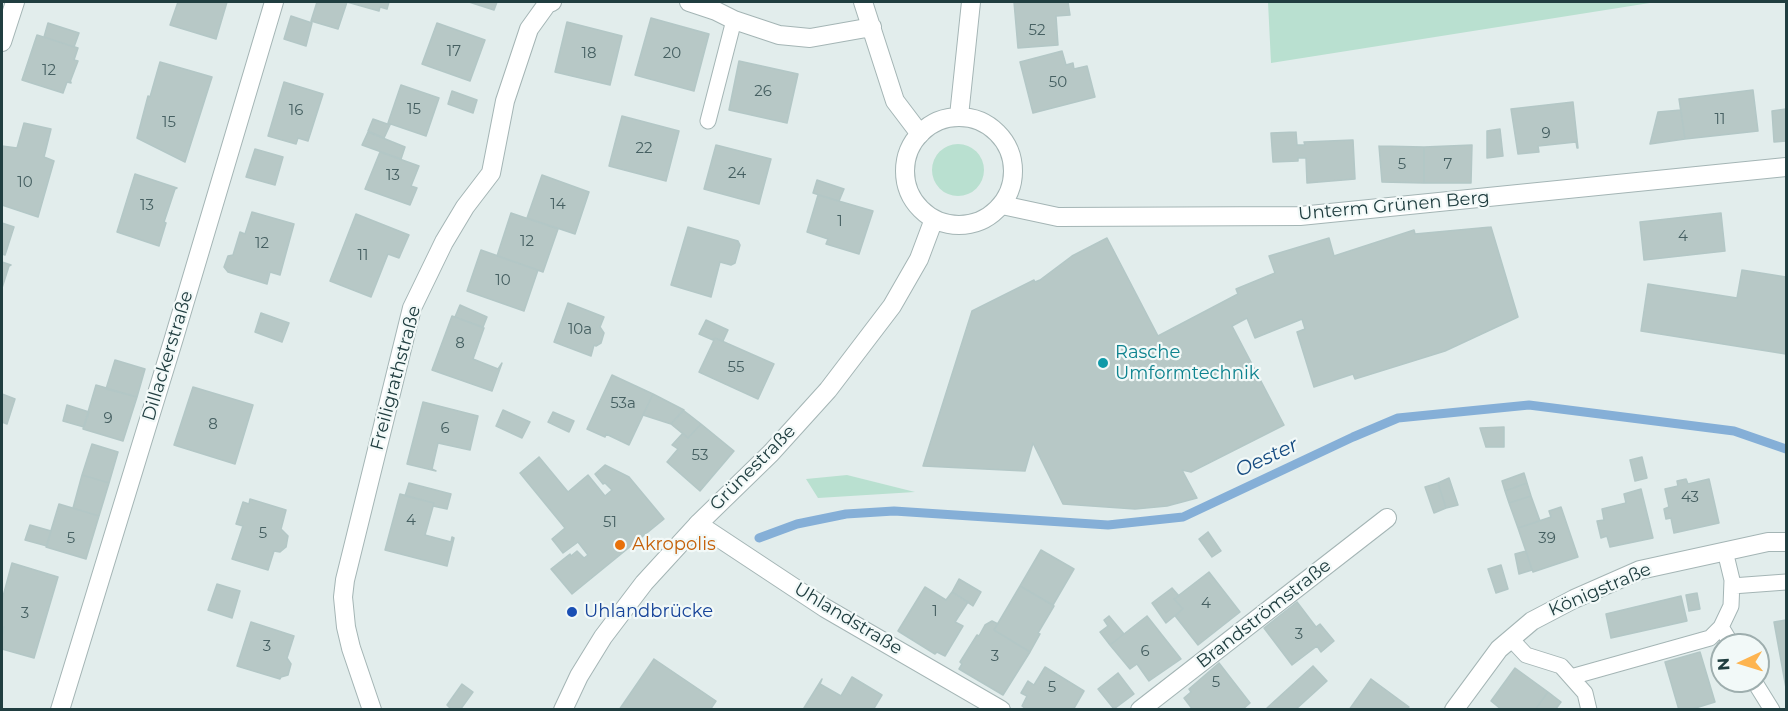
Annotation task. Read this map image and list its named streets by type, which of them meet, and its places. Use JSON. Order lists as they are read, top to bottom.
{
  "streets": {
    "street": [
      "Unterm Grünen Berg",
      "Dillackerstraße",
      "Freiligrathstraße",
      "Grünestraße",
      "Königstraße",
      "Brandströmstraße",
      "Uhlandstraße"
    ]
  },
  "crossings": [
    ["Unterm Grünen Berg", "Grünestraße"],
    ["Grünestraße", "Uhlandstraße"]
  ],
  "water": ["Oester"],
  "places": ["Rasche Umformtechnik", "Akropolis", "Uhlandbrücke"],
  "house_numbers": [
    "52",
    "17",
    "18",
    "20",
    "12",
    "50",
    "26",
    "15",
    "16",
    "11",
    "15",
    "9",
    "22",
    "5",
    "7",
    "24",
    "13",
    "10",
    "14",
    "13",
    "1",
    "4",
    "12",
    "12",
    "11",
    "10",
    "10a",
    "8",
    "55",
    "53a",
    "9",
    "8",
    "6",
    "53",
    "43",
    "4",
    "51",
    "5",
    "5",
    "39",
    "4",
    "1",
    "3",
    "3",
    "3",
    "6",
    "3",
    "5",
    "5"
  ],
  "north": "left"
}
